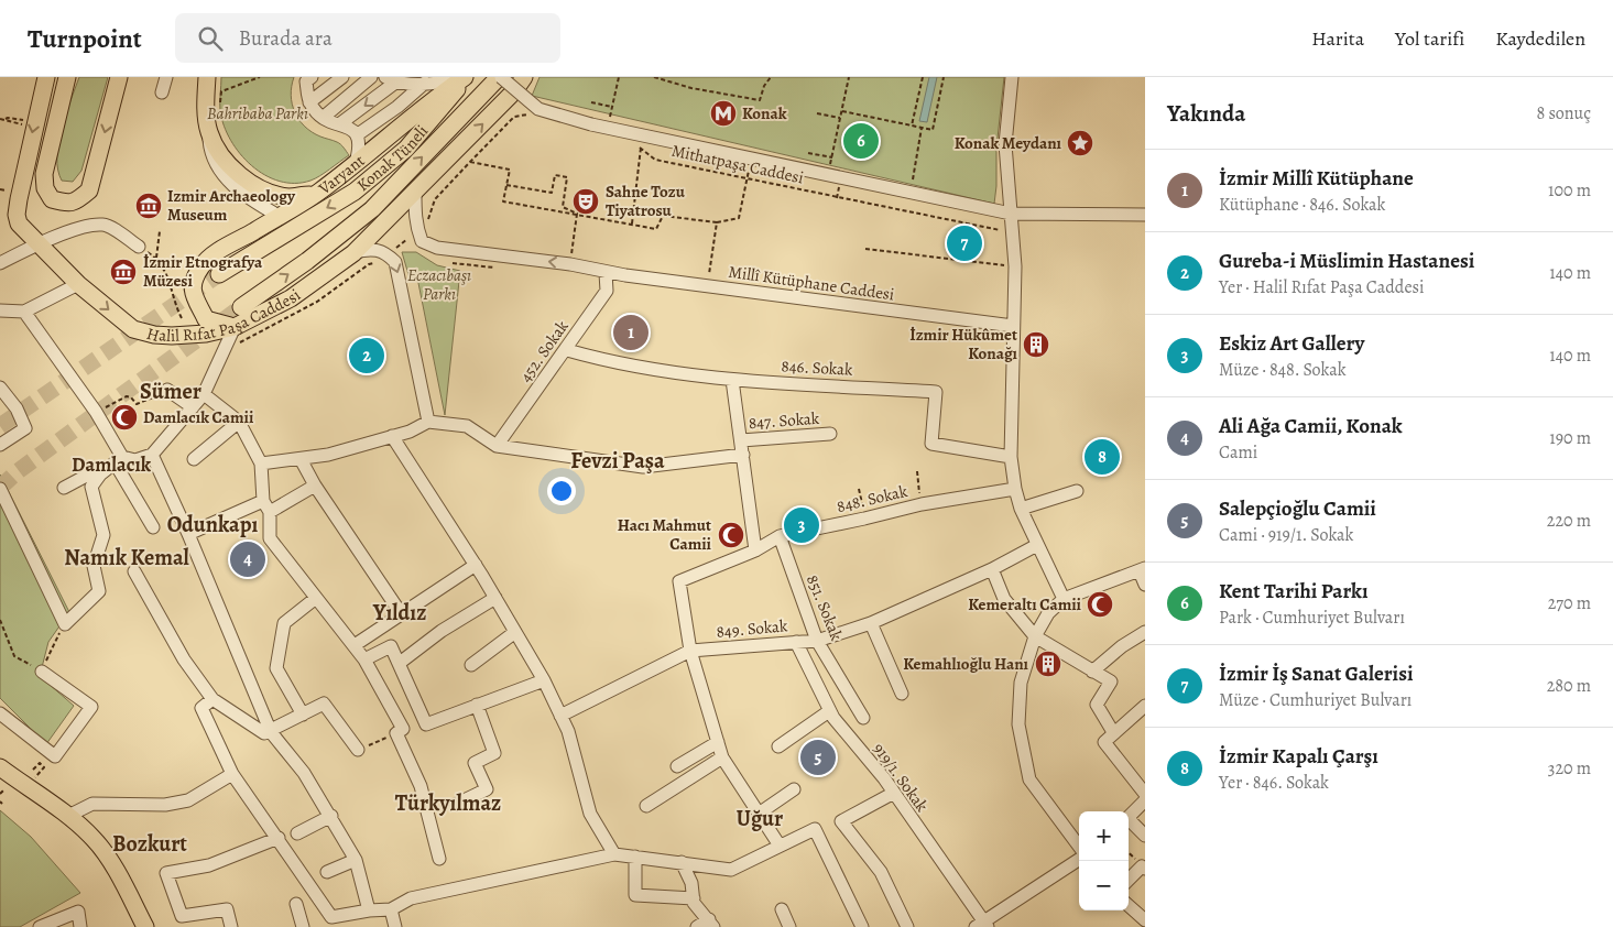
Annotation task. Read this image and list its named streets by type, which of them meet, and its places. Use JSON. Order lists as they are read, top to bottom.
{
  "streets": {
    "main road": ["Konak Tüneli", "Varyant", "Halil Rıfat Paşa Caddesi"],
    "street": [
      "Millî Kütüphane Caddesi",
      "452. Sokak",
      "846. Sokak",
      "847. Sokak",
      "848. Sokak",
      "851. Sokak",
      "849. Sokak",
      "919/1. Sokak"
    ],
    "path": ["Mithatpaşa Caddesi"]
  },
  "crossings": [
    ["Konak Tüneli", "Varyant"],
    ["Millî Kütüphane Caddesi", "452. Sokak"],
    ["452. Sokak", "846. Sokak"],
    ["848. Sokak", "851. Sokak"],
    ["848. Sokak", "849. Sokak"],
    ["851. Sokak", "849. Sokak"],
    ["849. Sokak", "919/1. Sokak"]
  ],
  "districts": [
    "Sümer",
    "Fevzi Paşa",
    "Damlacık",
    "Odunkapı",
    "Namık Kemal",
    "Yıldız",
    "Türkyılmaz",
    "Uğur",
    "Bozkurt"
  ],
  "parks": ["Bahribaba Parkı", "Eczacıbaşı Parkı"],
  "places": {
    "metro station": ["Konak"],
    "place": ["Konak Meydanı"],
    "theatre": ["Sahne Tozu Tiyatrosu"],
    "museum": ["Izmir Archaeology Museum", "İzmir Etnografya Müzesi"],
    "building": ["İzmir Hükûmet Konağı", "Kemahlıoğlu Hanı"],
    "mosque": ["Damlacık Camii", "Hacı Mahmut Camii", "Kemeraltı Camii"]
  },
  "page": {
    "header": "Turnpoint",
    "search": "Burada ara",
    "nav": ["Harita", "Yol tarifi", "Kaydedilen"],
    "heading": ["Yakında", "8 sonuç"],
    "pins": [
      "6",
      "7",
      "1",
      "2",
      "8",
      "3",
      "4",
      "5"
    ],
    "list": [
      {
        "mark": "1",
        "name": "İzmir Millî Kütüphane",
        "note": "Kütüphane · 846. Sokak",
        "value": "100 m"
      },
      {
        "mark": "2",
        "name": "Gureba-i Müslimin Hastanesi",
        "note": "Yer · Halil Rıfat Paşa Caddesi",
        "value": "140 m"
      },
      {
        "mark": "3",
        "name": "Eskiz Art Gallery",
        "note": "Müze · 848. Sokak",
        "value": "140 m"
      },
      {
        "mark": "4",
        "name": "Ali Ağa Camii, Konak",
        "note": "Cami",
        "value": "190 m"
      },
      {
        "mark": "5",
        "name": "Salepçioğlu Camii",
        "note": "Cami · 919/1. Sokak",
        "value": "220 m"
      },
      {
        "mark": "6",
        "name": "Kent Tarihi Parkı",
        "note": "Park · Cumhuriyet Bulvarı",
        "value": "270 m"
      },
      {
        "mark": "7",
        "name": "İzmir İş Sanat Galerisi",
        "note": "Müze · Cumhuriyet Bulvarı",
        "value": "280 m"
      },
      {
        "mark": "8",
        "name": "İzmir Kapalı Çarşı",
        "note": "Yer · 846. Sokak",
        "value": "320 m"
      }
    ],
    "map_buttons": ["+", "−"]
  }
}
